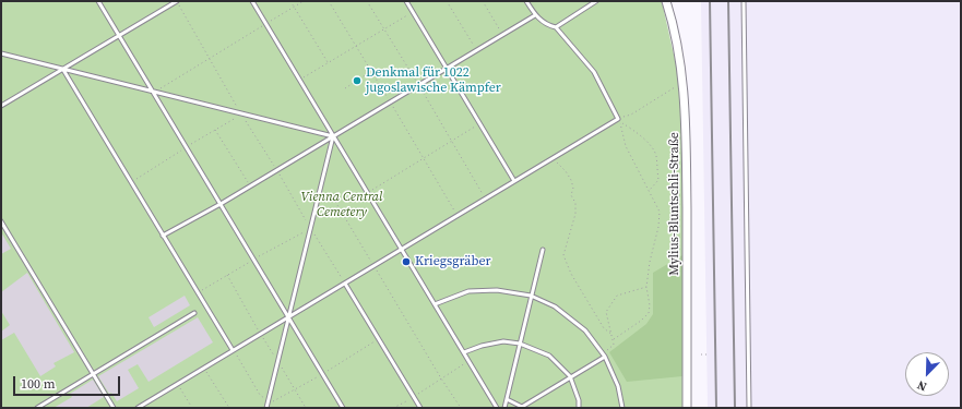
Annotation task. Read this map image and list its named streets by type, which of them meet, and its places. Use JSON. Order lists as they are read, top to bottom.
{
  "streets": {
    "street": ["Mylius-Bluntschli-Straße"]
  },
  "parks": ["Vienna Central Cemetery"],
  "places": ["Denkmal für 1022 jugoslawische Kämpfer", "Kriegsgräber"],
  "scale_bar": "100 m",
  "north": "bottom left"
}
